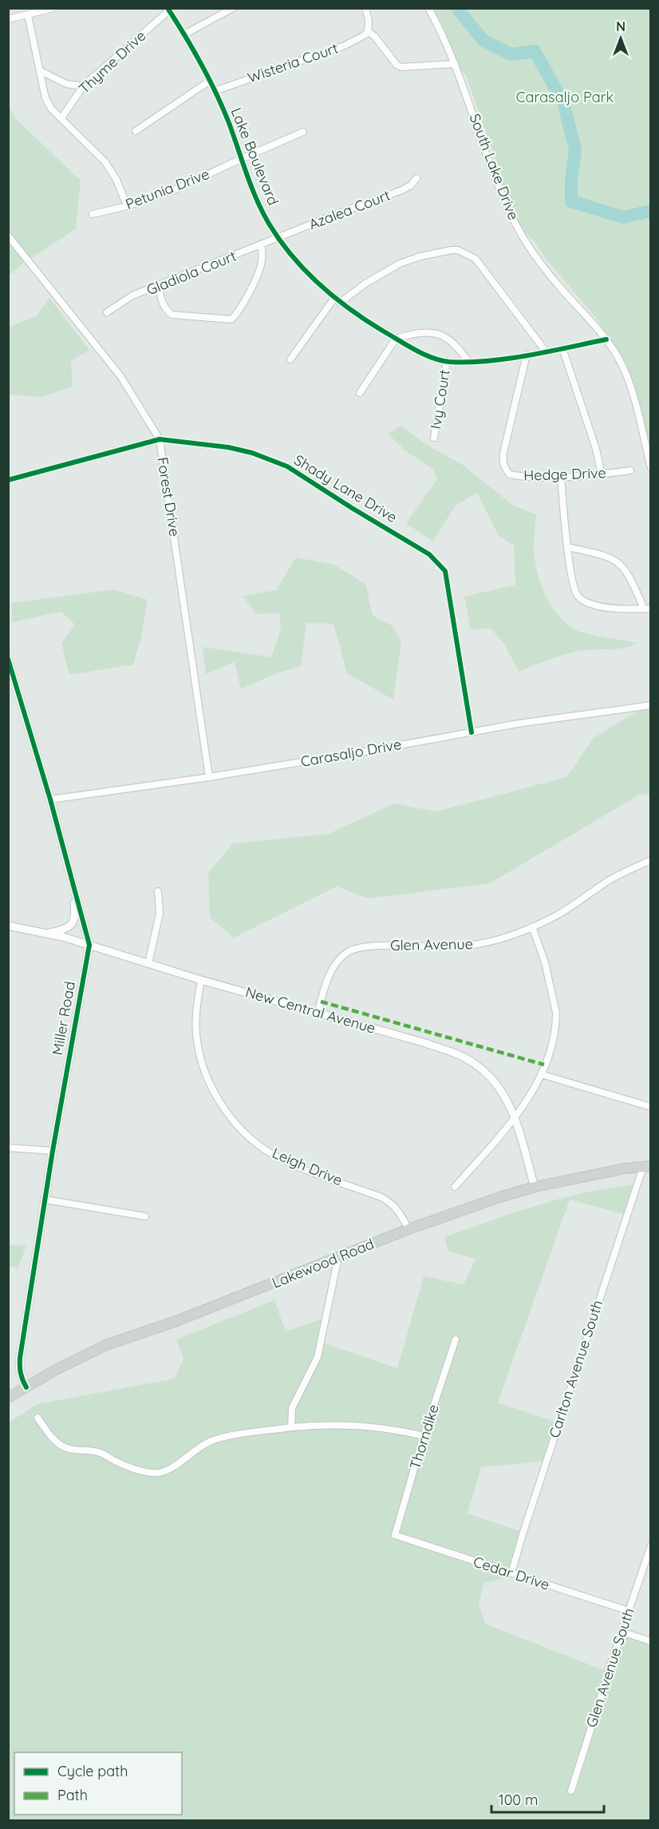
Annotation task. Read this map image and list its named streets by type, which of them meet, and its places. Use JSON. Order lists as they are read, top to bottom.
{
  "streets": {
    "main road": ["Lakewood Road"],
    "street": [
      "Thyme Drive",
      "Wisteria Court",
      "Lake Boulevard",
      "South Lake Drive",
      "Petunia Drive",
      "Azalea Court",
      "Gladiola Court",
      "Ivy Court",
      "Hedge Drive",
      "Shady Lane Drive",
      "Forest Drive",
      "Carasaljo Drive",
      "Glen Avenue",
      "New Central Avenue",
      "Miller Road",
      "Leigh Drive",
      "Carlton Avenue South",
      "Thorndike",
      "Cedar Drive",
      "Glen Avenue South"
    ]
  },
  "crossings": [
    ["Thyme Drive", "Lake Boulevard"],
    ["Wisteria Court", "Lake Boulevard"],
    ["Lake Boulevard", "South Lake Drive"],
    ["Lake Boulevard", "Petunia Drive"],
    ["Lake Boulevard", "Azalea Court"],
    ["Lake Boulevard", "Gladiola Court"],
    ["Lake Boulevard", "Ivy Court"],
    ["Lake Boulevard", "Hedge Drive"],
    ["Azalea Court", "Gladiola Court"],
    ["Shady Lane Drive", "Forest Drive"],
    ["Shady Lane Drive", "Carasaljo Drive"],
    ["Forest Drive", "Carasaljo Drive"],
    ["Carasaljo Drive", "Miller Road"],
    ["Glen Avenue", "New Central Avenue"],
    ["New Central Avenue", "Miller Road"],
    ["New Central Avenue", "Leigh Drive"],
    ["New Central Avenue", "Lakewood Road"],
    ["Miller Road", "Lakewood Road"],
    ["Leigh Drive", "Lakewood Road"],
    ["Lakewood Road", "Carlton Avenue South"],
    ["Carlton Avenue South", "Cedar Drive"],
    ["Thorndike", "Cedar Drive"],
    ["Cedar Drive", "Glen Avenue South"]
  ],
  "parks": ["Carasaljo Park"],
  "legend": ["Cycle path", "Path"],
  "scale_bar": "100 m",
  "north": "top"
}
